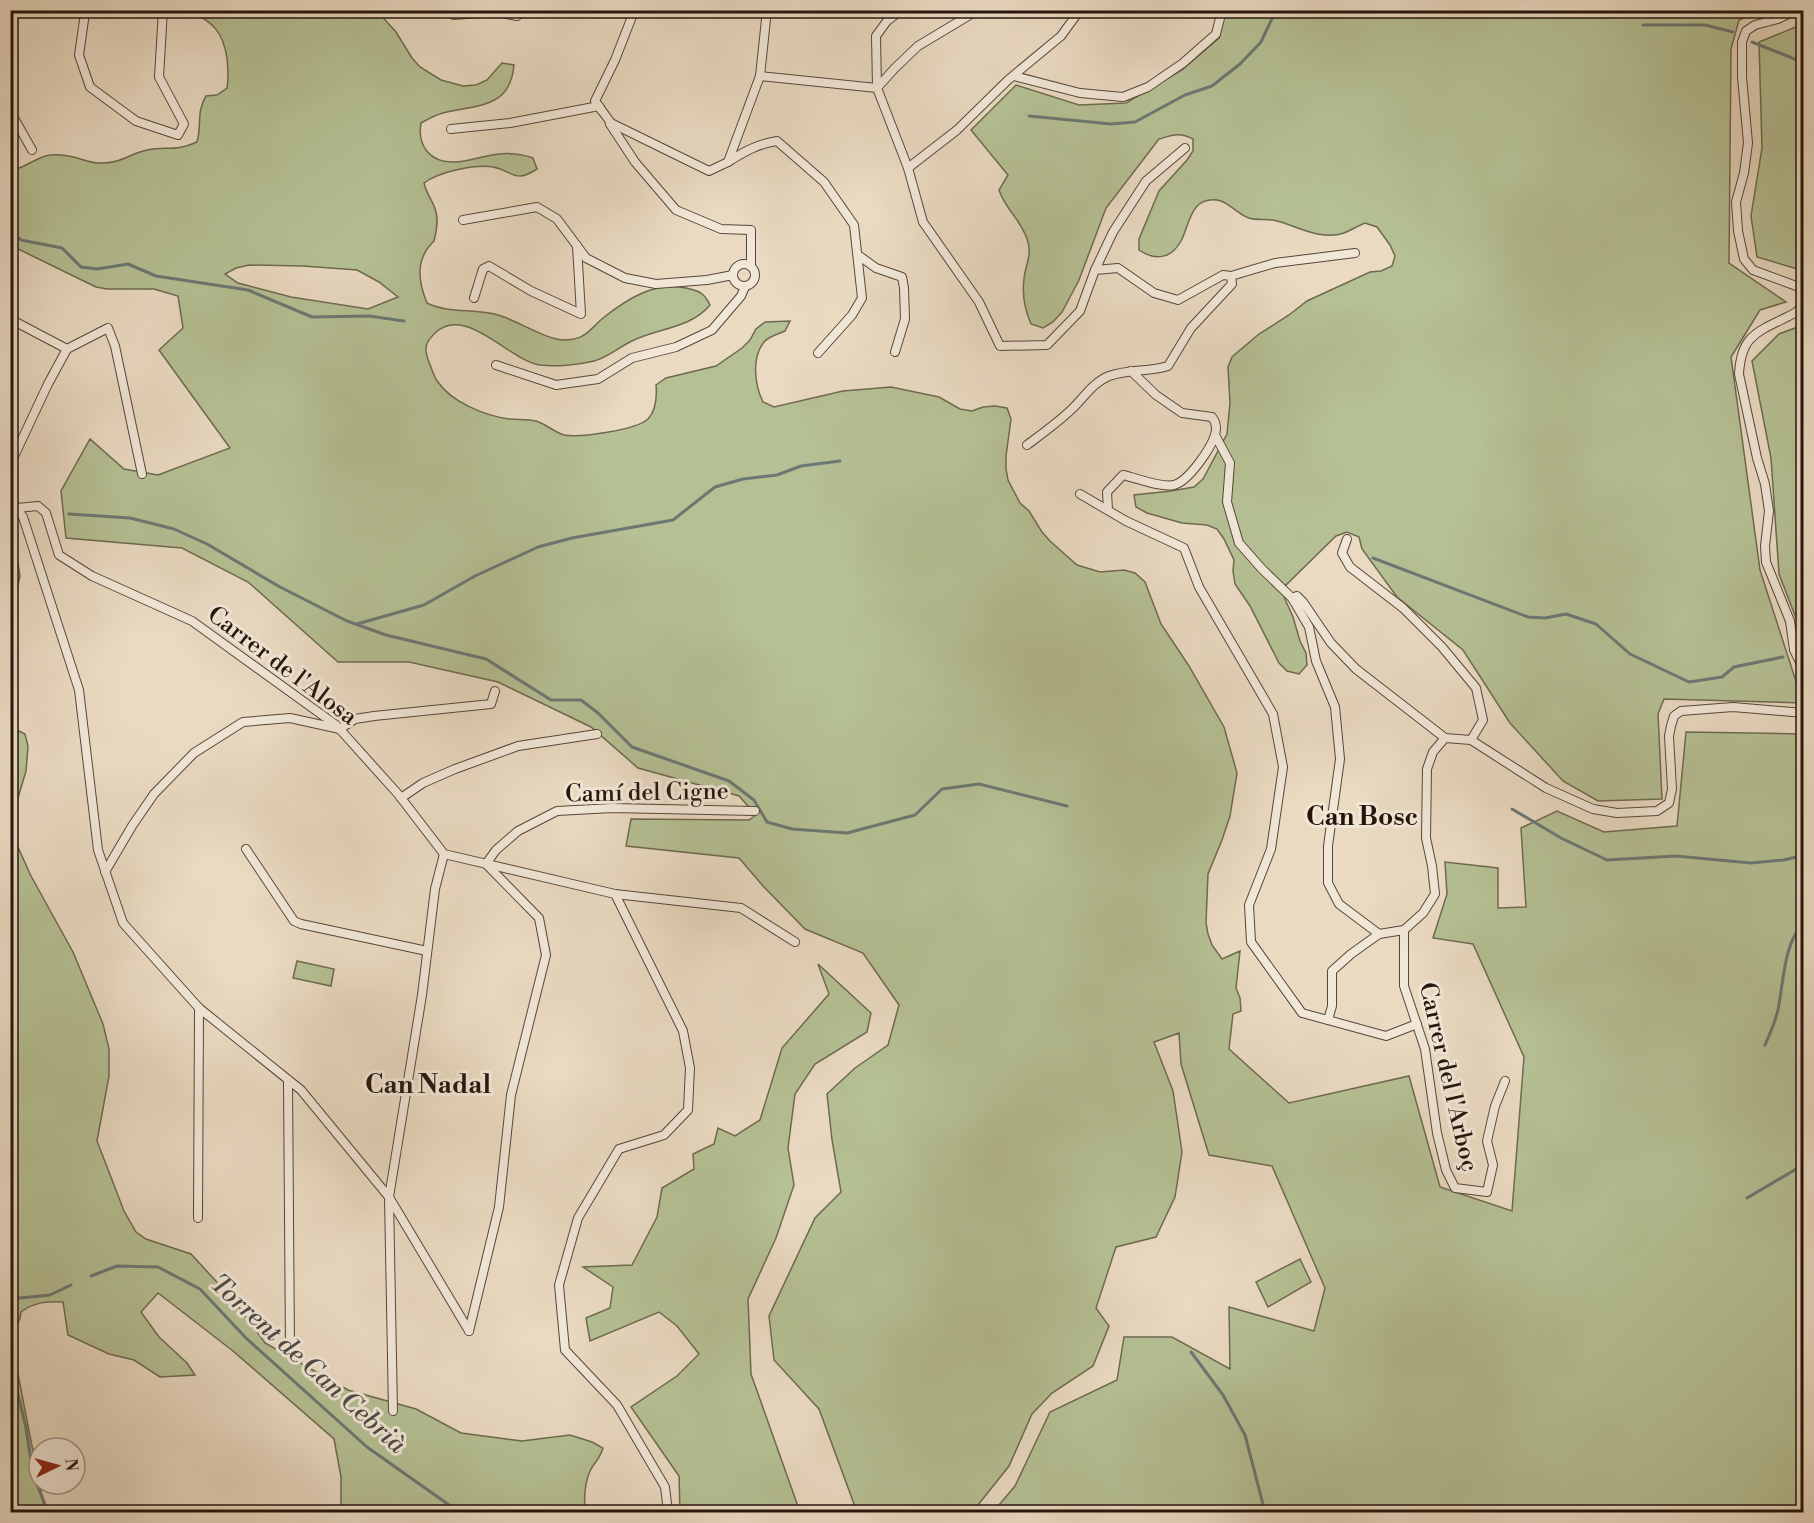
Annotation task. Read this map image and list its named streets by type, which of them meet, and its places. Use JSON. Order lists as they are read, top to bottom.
{
  "streets": {
    "street": ["Carrer de l'Alosa", "Camí del Cigne", "Carrer del l'Arboç"]
  },
  "districts": ["Can Bosc", "Can Nadal"],
  "water": ["Torrent de Can Cebrià"],
  "north": "right"
}
